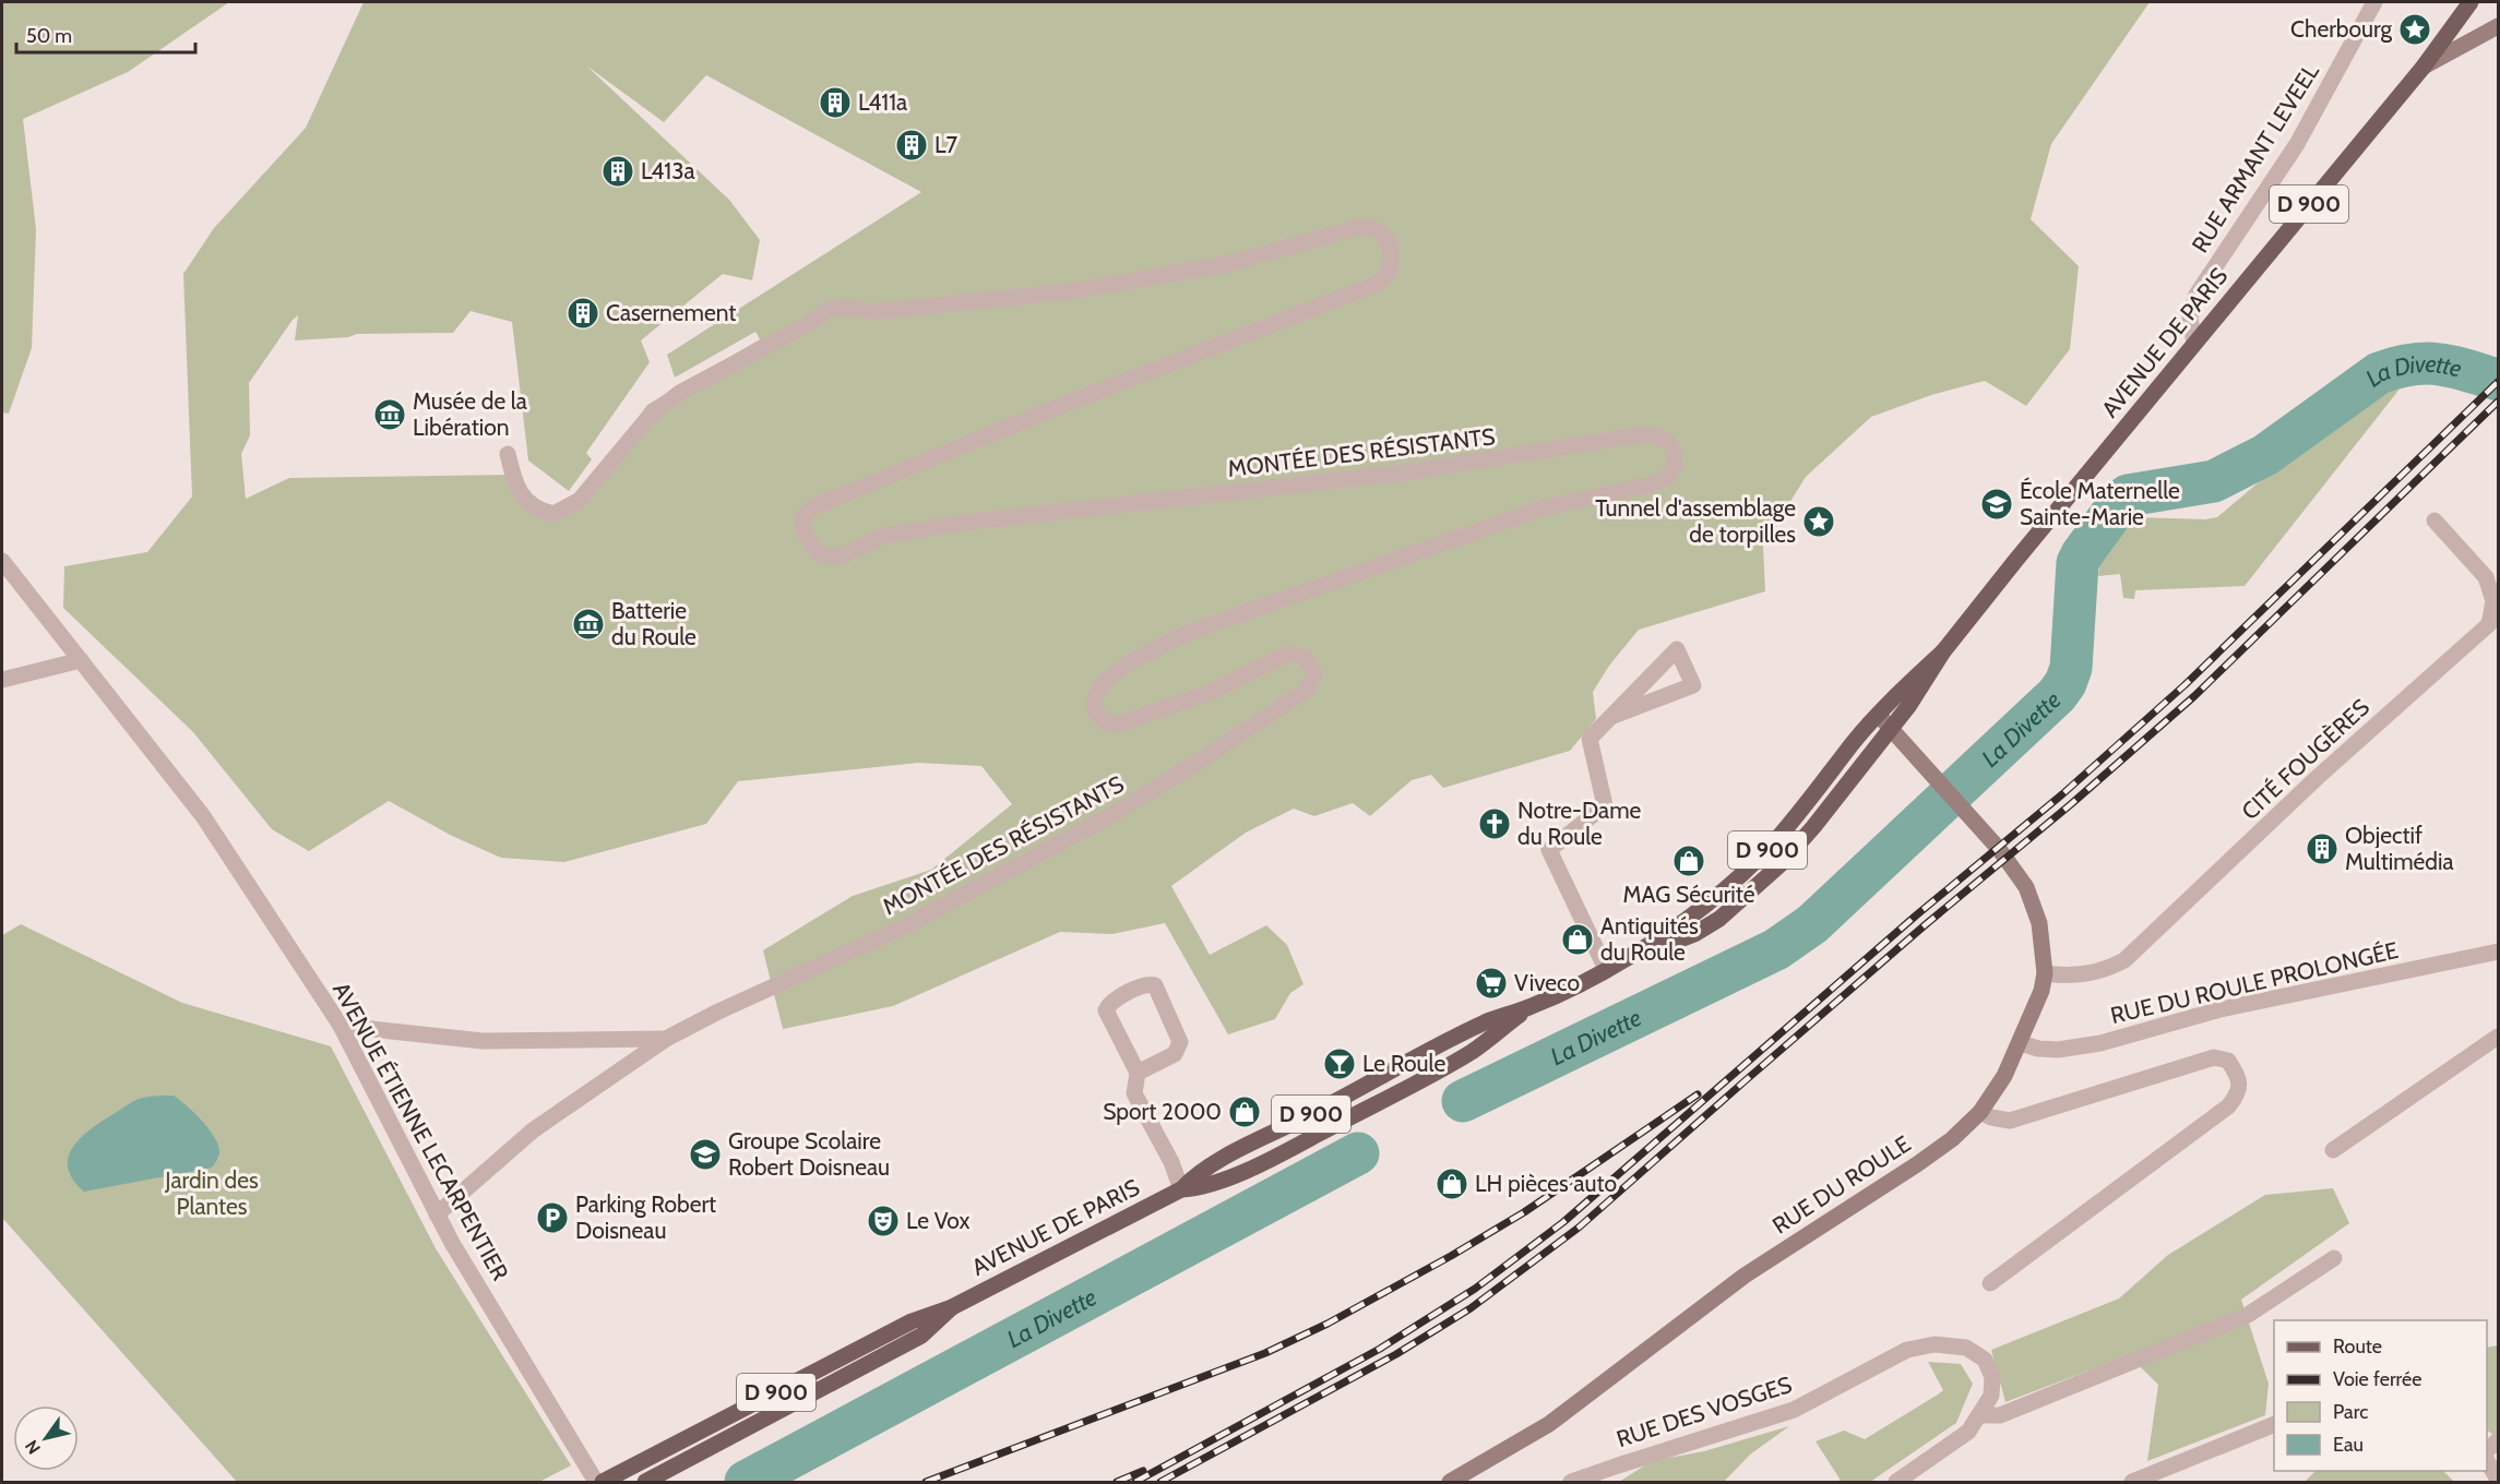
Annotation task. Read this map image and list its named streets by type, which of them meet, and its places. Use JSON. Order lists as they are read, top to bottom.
{
  "streets": {
    "main road": ["D 900", "AVENUE DE PARIS"],
    "street": [
      "RUE ARMANT LEVEEL",
      "MONTÉE DES RÉSISTANTS",
      "CITÉ FOUGÈRES",
      "RUE DU ROULE PROLONGÉE",
      "AVENUE ÉTIENNE LECARPENTIER",
      "RUE DU ROULE",
      "RUE DES VOSGES"
    ]
  },
  "crossings": [
    ["RUE ARMANT LEVEEL", "AVENUE DE PARIS"],
    ["D 900", "AVENUE DE PARIS"],
    ["AVENUE DE PARIS", "RUE DU ROULE"],
    ["MONTÉE DES RÉSISTANTS", "AVENUE ÉTIENNE LECARPENTIER"],
    ["CITÉ FOUGÈRES", "RUE DU ROULE"],
    ["RUE DU ROULE PROLONGÉE", "RUE DU ROULE"]
  ],
  "water": ["La Divette"],
  "parks": ["Jardin des Plantes"],
  "places": {
    "place": ["Cherbourg", "Tunnel d'assemblage de torpilles"],
    "building": [
      "L411a",
      "L7",
      "L413a",
      "Casernement",
      "Objectif Multimédia"
    ],
    "museum": ["Musée de la Libération", "Batterie du Roule"],
    "school or university": ["École Maternelle Sainte-Marie", "Groupe Scolaire Robert Doisneau"],
    "church": ["Notre-Dame du Roule"],
    "shop": [
      "MAG Sécurité",
      "Antiquités du Roule",
      "Sport 2000",
      "LH pièces auto"
    ],
    "supermarket": ["Viveco"],
    "bar": ["Le Roule"],
    "parking": ["Parking Robert Doisneau"],
    "theatre": ["Le Vox"]
  },
  "legend": [
    "Route",
    "Voie ferrée",
    "Parc",
    "Eau"
  ],
  "scale_bar": "50 m",
  "north": "bottom left"
}
